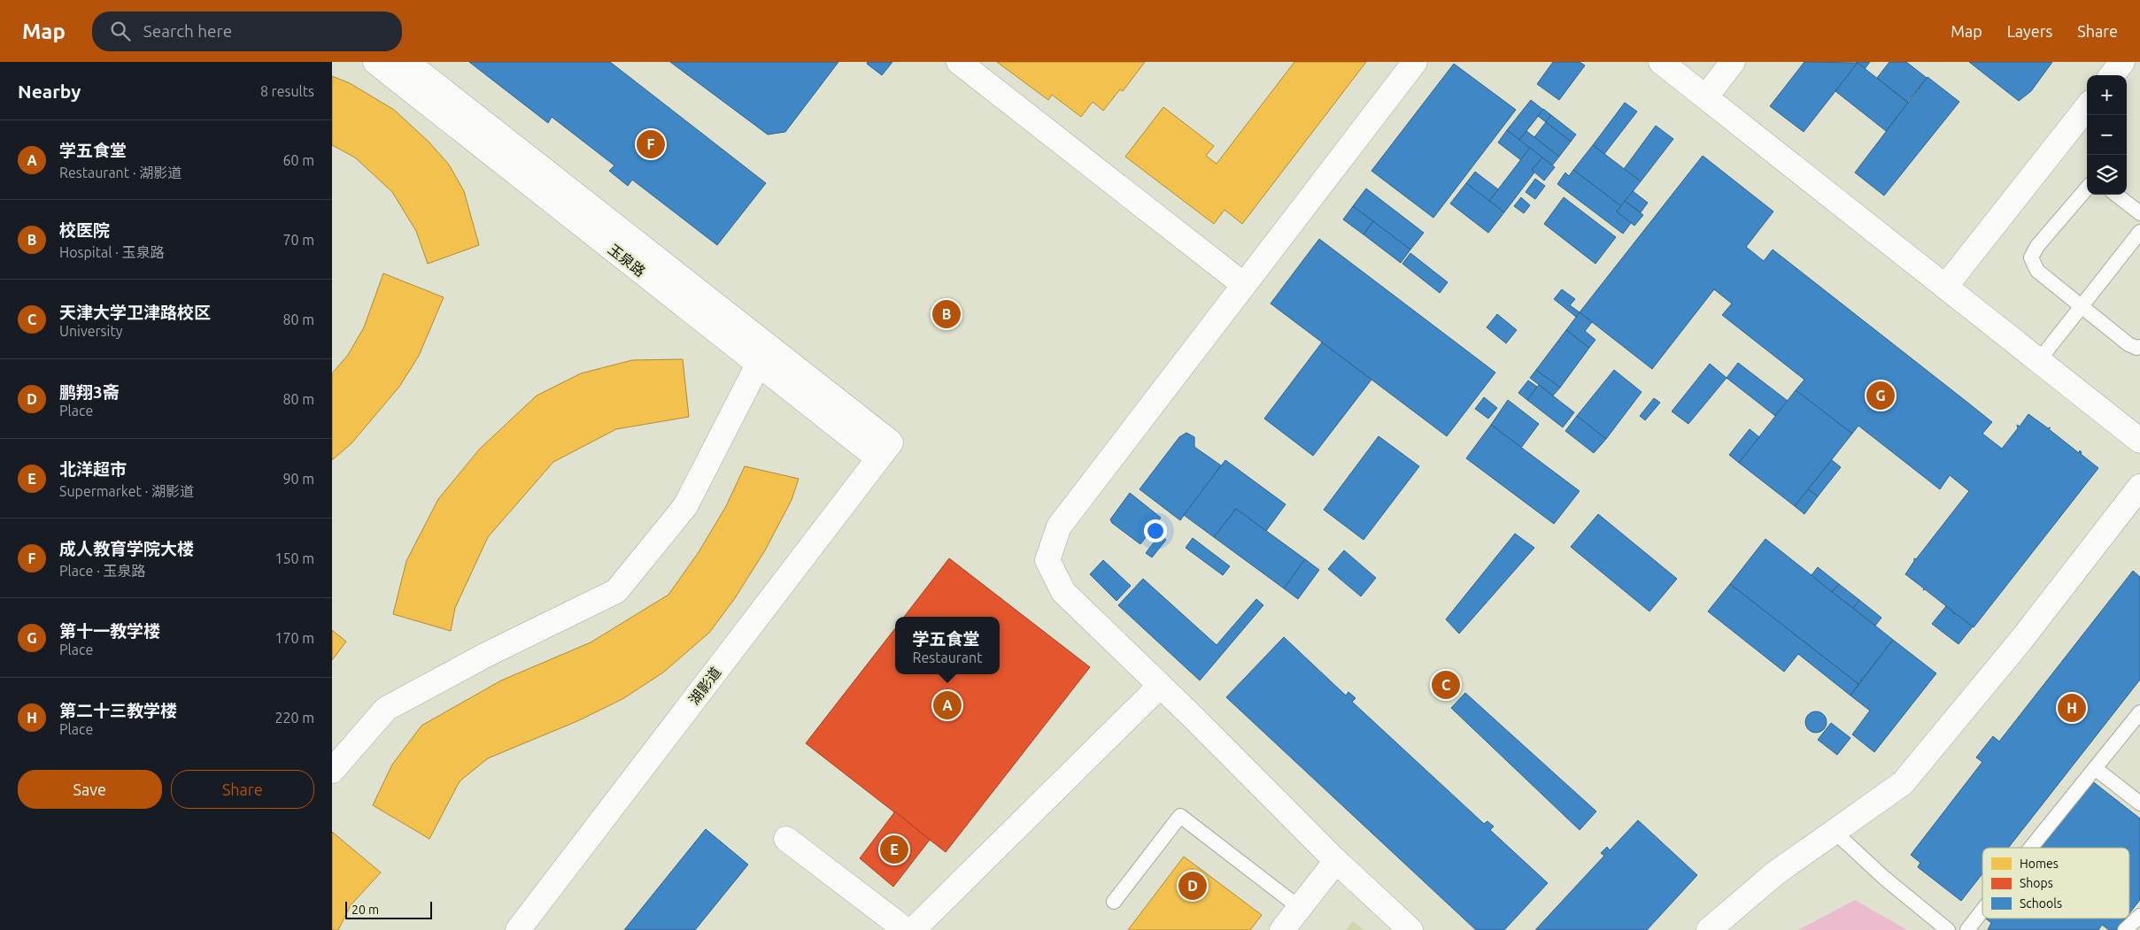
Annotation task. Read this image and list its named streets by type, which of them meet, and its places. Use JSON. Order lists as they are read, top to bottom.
{
  "streets": {
    "street": ["玉泉路", "湖影道"]
  },
  "crossings": [
    ["玉泉路", "湖影道"]
  ],
  "legend": ["Homes", "Shops", "Schools"],
  "scale_bar": "20 m",
  "page": {
    "header": "Map",
    "search": "Search here",
    "nav": ["Map", "Layers", "Share"],
    "heading": ["Nearby", "8 results"],
    "map_buttons": ["+", "−"],
    "list": [
      {
        "mark": "A",
        "name": "学五食堂",
        "note": "Restaurant · 湖影道",
        "value": "60 m"
      },
      {
        "mark": "B",
        "name": "校医院",
        "note": "Hospital · 玉泉路",
        "value": "70 m"
      },
      {
        "mark": "C",
        "name": "天津大学卫津路校区",
        "note": "University",
        "value": "80 m"
      },
      {
        "mark": "D",
        "name": "鹏翔3斋",
        "note": "Place",
        "value": "80 m"
      },
      {
        "mark": "E",
        "name": "北洋超市",
        "note": "Supermarket · 湖影道",
        "value": "90 m"
      },
      {
        "mark": "F",
        "name": "成人教育学院大楼",
        "note": "Place · 玉泉路",
        "value": "150 m"
      },
      {
        "mark": "G",
        "name": "第十一教学楼",
        "note": "Place",
        "value": "170 m"
      },
      {
        "mark": "H",
        "name": "第二十三教学楼",
        "note": "Place",
        "value": "220 m"
      }
    ],
    "pins": [
      "F",
      "B",
      "G",
      "C",
      "A",
      "H",
      "E",
      "D"
    ],
    "popup": ["学五食堂", "Restaurant"],
    "buttons": ["Save", "Share"],
    "scale": "20 m"
  }
}
